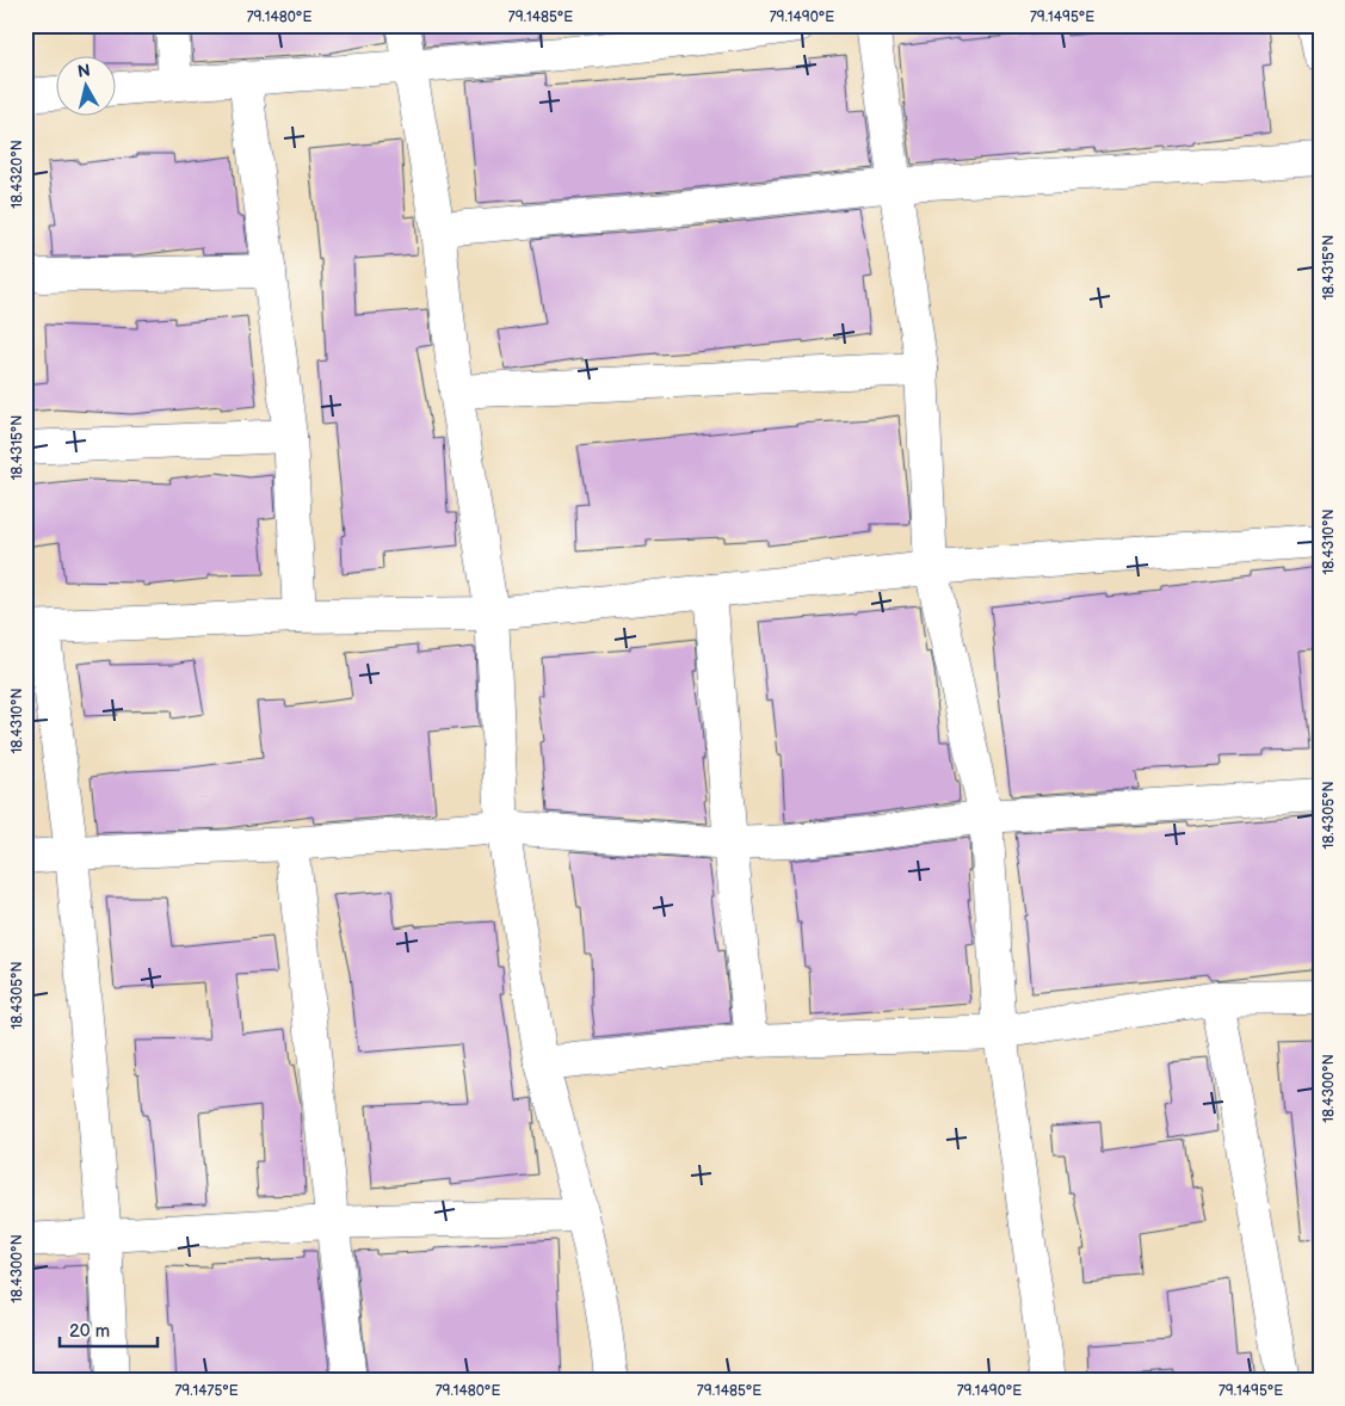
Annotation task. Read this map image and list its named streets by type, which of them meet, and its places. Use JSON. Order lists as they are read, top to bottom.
{
  "scale_bar": "20 m",
  "north": "top",
  "coordinates": [
    "79.1480°E",
    "79.1485°E",
    "79.1490°E",
    "79.1495°E",
    "18.4320°N",
    "18.4315°N",
    "18.4310°N",
    "18.4305°N",
    "18.4300°N",
    "79.1475°E"
  ]
}
